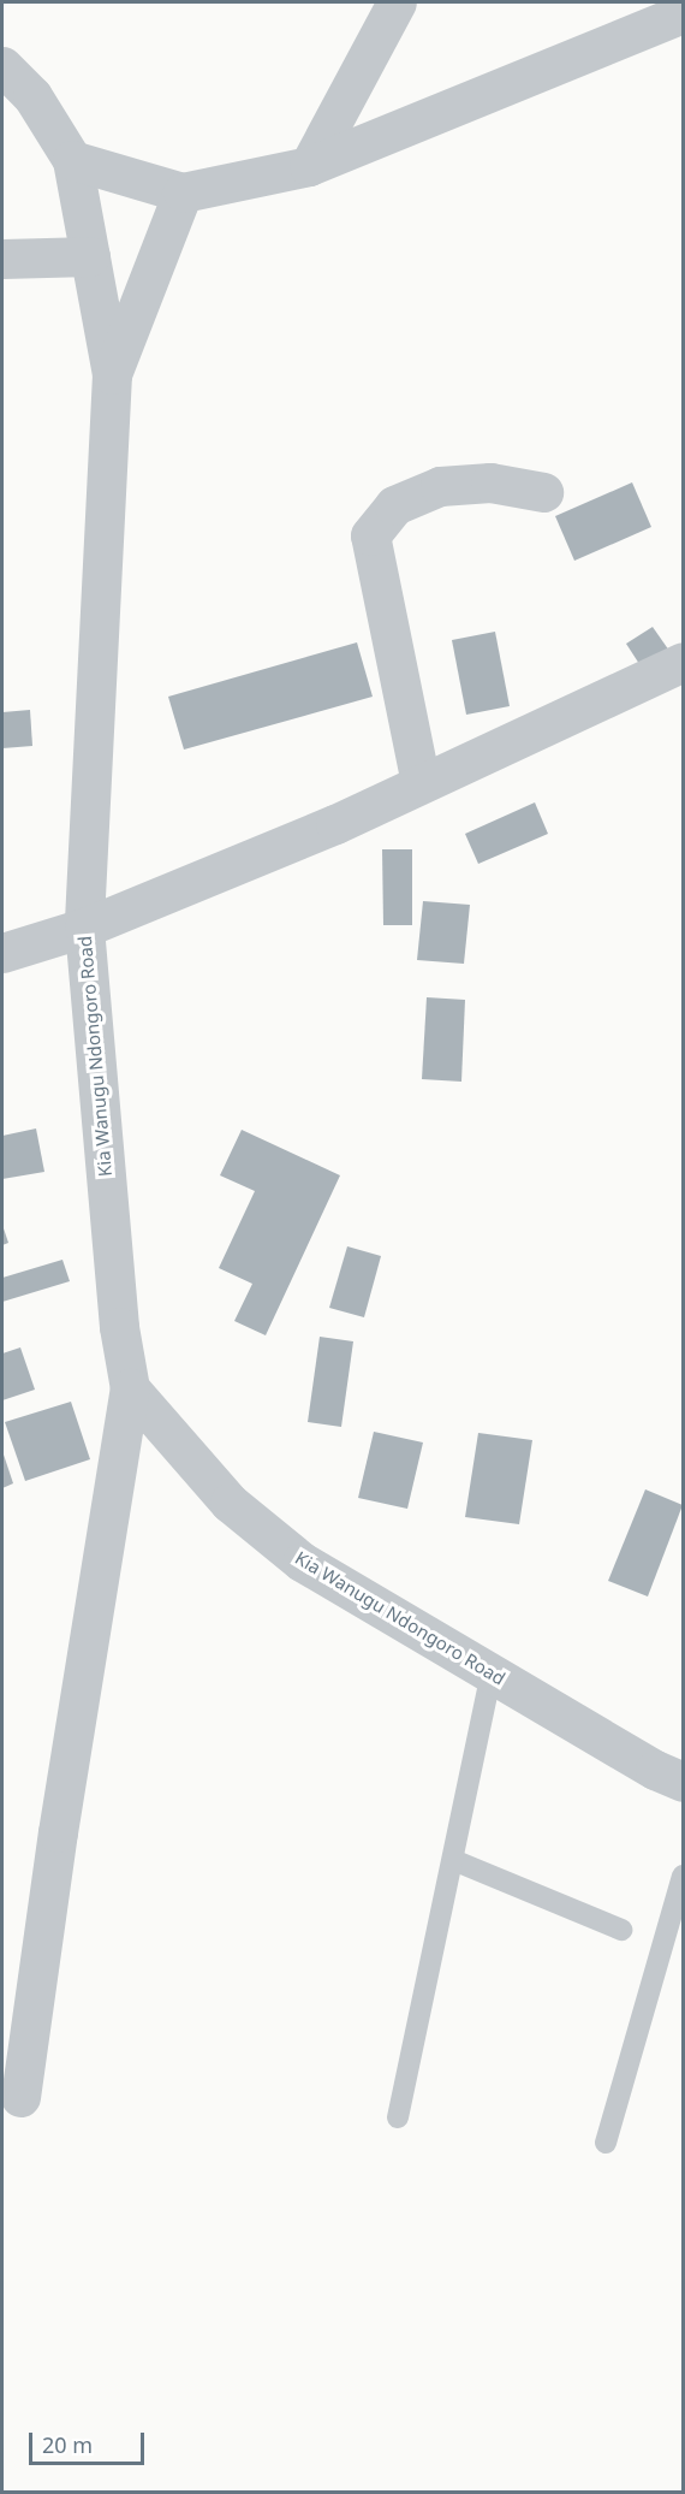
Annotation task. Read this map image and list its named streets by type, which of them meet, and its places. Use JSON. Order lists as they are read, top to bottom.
{
  "streets": {
    "street": ["Kia Wanugu Ndongoro Road"]
  },
  "scale_bar": "20 m"
}
